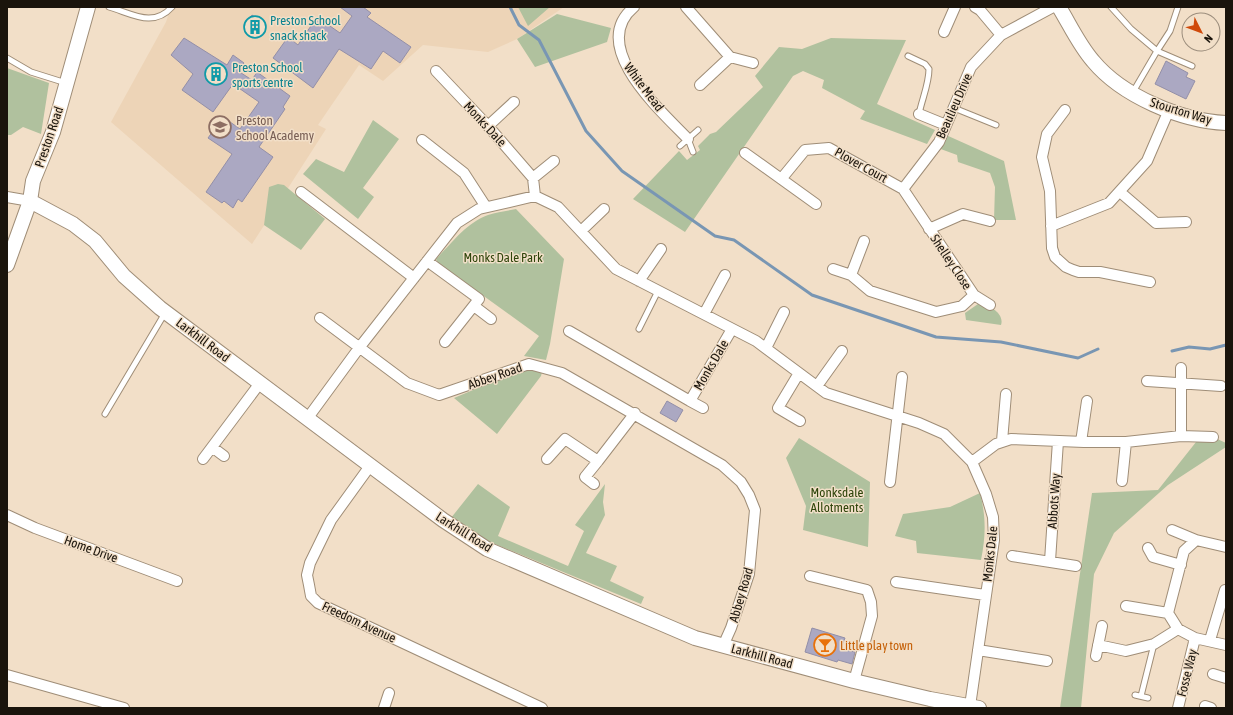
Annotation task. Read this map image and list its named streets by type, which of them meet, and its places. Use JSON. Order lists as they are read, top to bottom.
{
  "streets": {
    "street": [
      "White Mead",
      "Beaulieu Drive",
      "Stourton Way",
      "Monks Dale",
      "Preston Road",
      "Plover Court",
      "Shelley Close",
      "Larkhill Road",
      "Abbey Road",
      "Abbots Way",
      "Home Drive",
      "Freedom Avenue",
      "Fosse Way"
    ]
  },
  "crossings": [
    ["Beaulieu Drive", "Plover Court"],
    ["Beaulieu Drive", "Shelley Close"],
    ["Monks Dale", "Larkhill Road"],
    ["Preston Road", "Larkhill Road"],
    ["Plover Court", "Shelley Close"],
    ["Larkhill Road", "Abbey Road"],
    ["Larkhill Road", "Freedom Avenue"]
  ],
  "parks": ["Monks Dale Park", "Monksdale Allotments"],
  "places": {
    "building": ["Preston School snack shack", "Preston School sports centre"],
    "school or university": ["Preston School Academy"],
    "bar": ["Little play town"]
  },
  "north": "bottom right"
}
